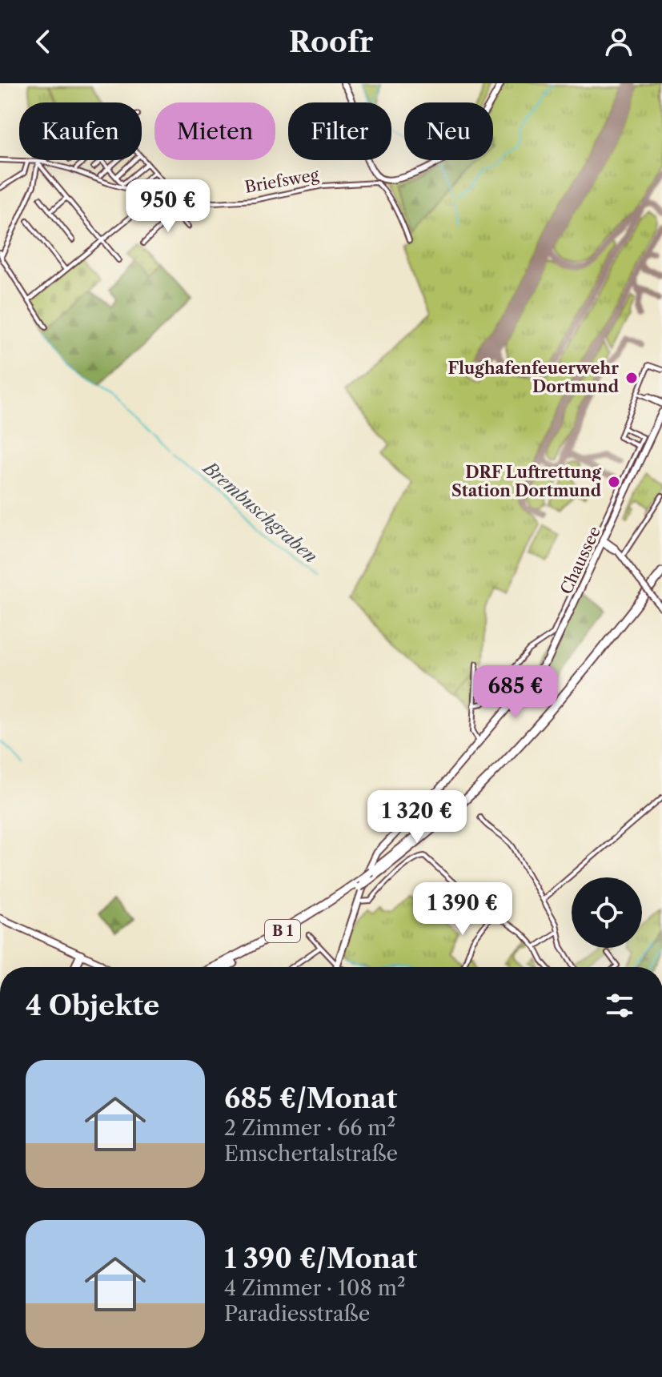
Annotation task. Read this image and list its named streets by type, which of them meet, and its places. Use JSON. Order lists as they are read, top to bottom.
{
  "streets": {
    "highway": ["B 1"],
    "main road": ["Chaussee"],
    "street": ["Briefsweg"]
  },
  "water": ["Brembuschgraben"],
  "places": ["Flughafenfeuerwehr Dortmund", "DRF Luftrettung Station Dortmund"],
  "page": {
    "header": "Roofr",
    "chip": [
      "Kaufen",
      "Mieten",
      "Filter",
      "Neu"
    ],
    "price": [
      "950 €",
      "685 €",
      "1 320 €",
      "1 390 €"
    ],
    "heading": "4 Objekte",
    "list": [
      {
        "name": "685 €/Monat",
        "note": "2 Zimmer · 66 m² · Emschertalstraße"
      },
      {
        "name": "1 390 €/Monat",
        "note": "4 Zimmer · 108 m² · Paradiesstraße"
      }
    ]
  }
}
